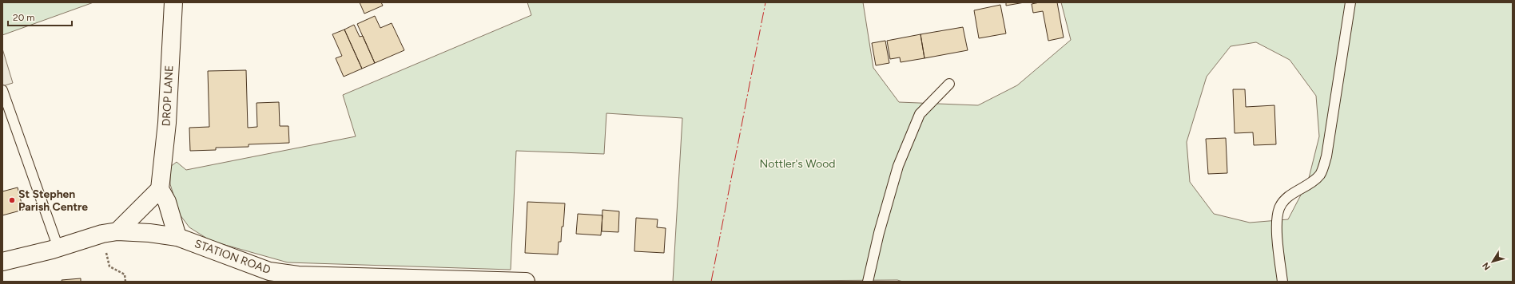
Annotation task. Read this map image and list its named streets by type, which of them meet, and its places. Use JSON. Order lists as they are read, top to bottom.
{
  "streets": {
    "street": ["DROP LANE", "STATION ROAD"]
  },
  "parks": ["Nottler's Wood"],
  "places": ["St Stephen Parish Centre"],
  "scale_bar": "20 m",
  "north": "bottom left"
}
